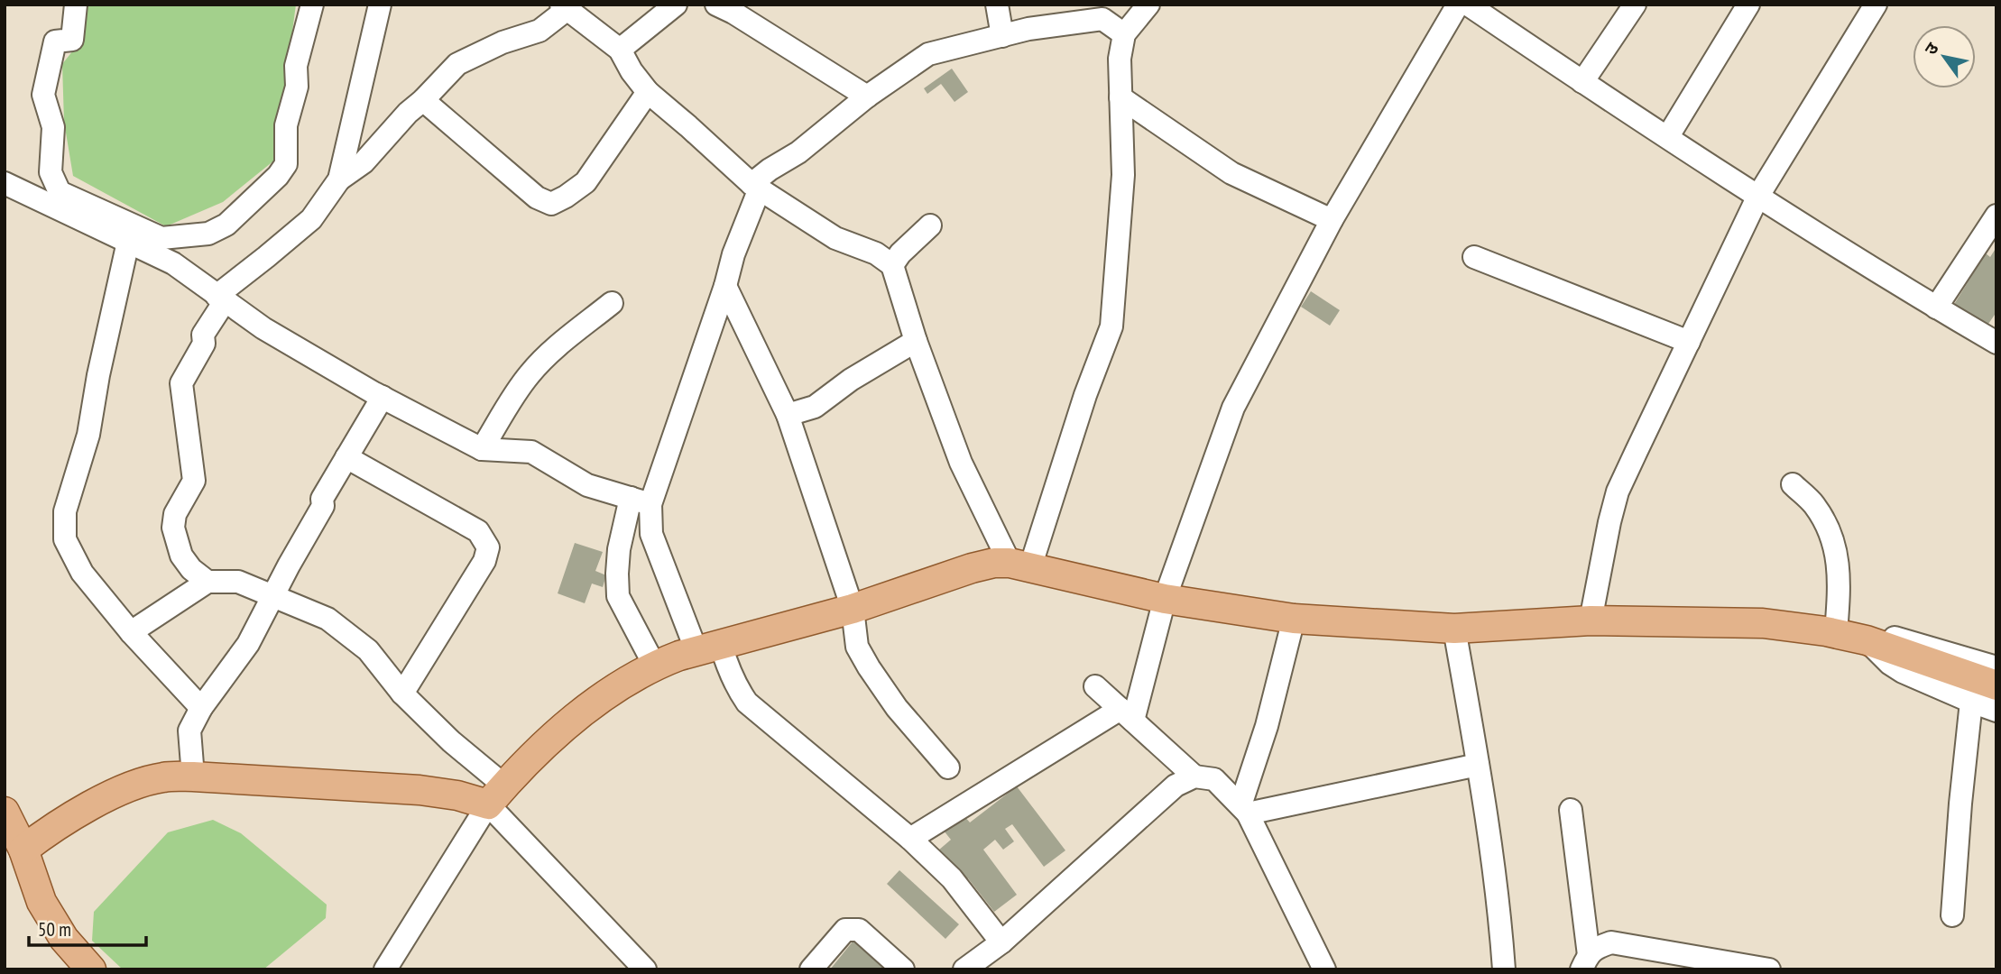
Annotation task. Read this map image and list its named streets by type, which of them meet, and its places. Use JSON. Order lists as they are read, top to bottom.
{
  "scale_bar": "50 m",
  "north": "top left"
}
